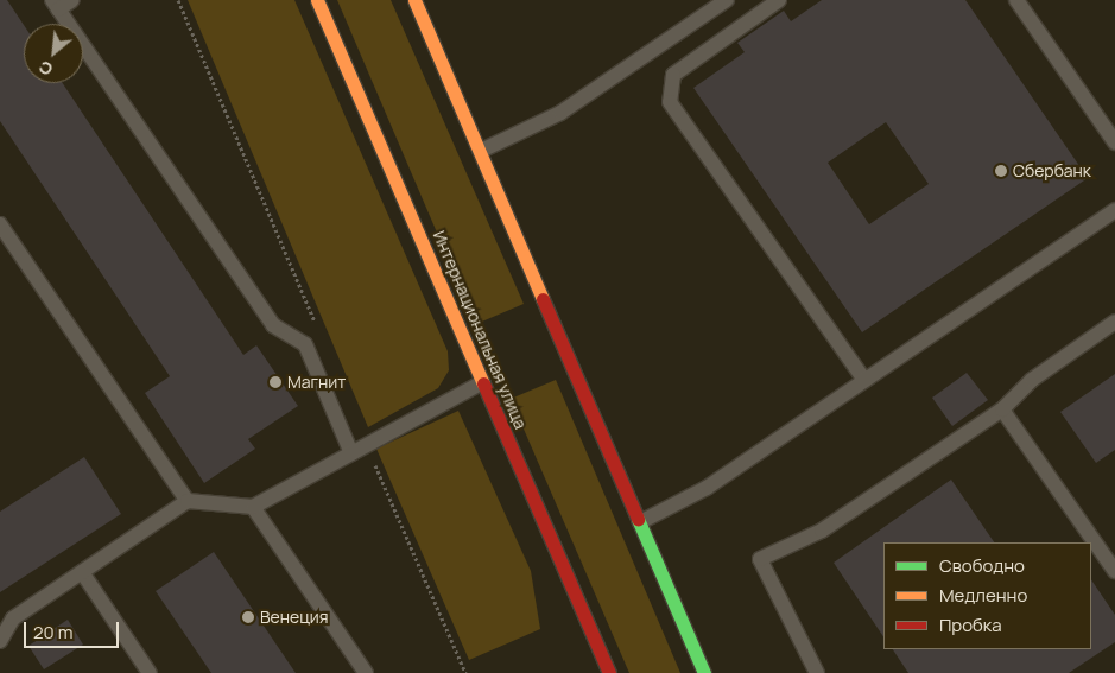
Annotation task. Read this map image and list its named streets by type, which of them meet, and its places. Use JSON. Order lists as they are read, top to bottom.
{
  "streets": {
    "main road": ["Интернациональная улица"]
  },
  "places": ["Сбербанк", "Магнит", "Венеция"],
  "legend": ["Свободно", "Медленно", "Пробка"],
  "scale_bar": "20 m",
  "north": "bottom left"
}
